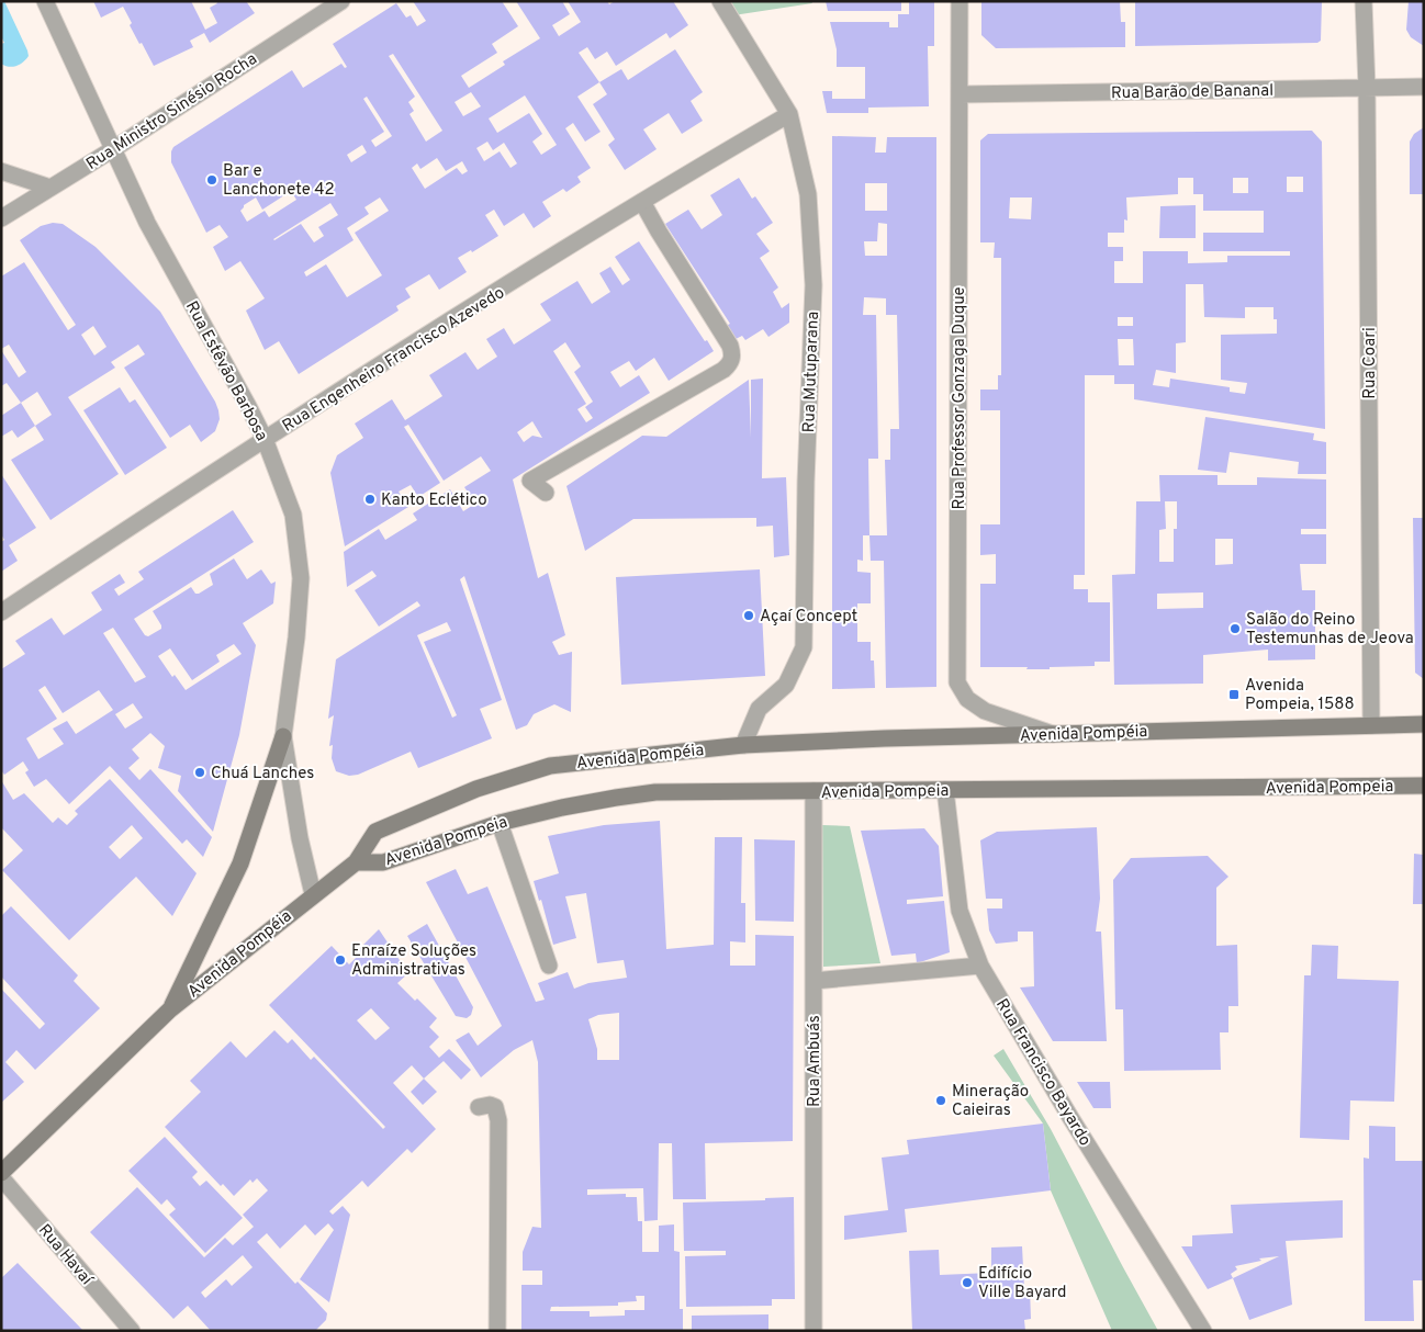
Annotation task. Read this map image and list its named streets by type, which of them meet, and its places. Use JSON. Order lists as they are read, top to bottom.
{
  "streets": {
    "main road": ["Avenida Pompéia", "Avenida Pompeia"],
    "street": [
      "Rua Barão de Bananal",
      "Rua Ministro Sinésio Rocha",
      "Rua Engenheiro Francisco Azevedo",
      "Rua Coari",
      "Rua Estêvão Barbosa",
      "Rua Mutuparana",
      "Rua Professor Gonzaga Duque",
      "Rua Ambuás",
      "Rua Francisco Bayardo",
      "Rua Havaí"
    ]
  },
  "crossings": [
    ["Rua Barão de Bananal", "Rua Coari"],
    ["Rua Barão de Bananal", "Rua Professor Gonzaga Duque"],
    ["Rua Ministro Sinésio Rocha", "Rua Estêvão Barbosa"],
    ["Rua Engenheiro Francisco Azevedo", "Rua Estêvão Barbosa"],
    ["Rua Engenheiro Francisco Azevedo", "Rua Mutuparana"],
    ["Rua Coari", "Avenida Pompéia"],
    ["Rua Estêvão Barbosa", "Avenida Pompéia"],
    ["Rua Mutuparana", "Avenida Pompéia"],
    ["Rua Professor Gonzaga Duque", "Avenida Pompéia"],
    ["Avenida Pompéia", "Avenida Pompeia"],
    ["Avenida Pompéia", "Rua Havaí"],
    ["Avenida Pompeia", "Rua Ambuás"],
    ["Avenida Pompeia", "Rua Francisco Bayardo"]
  ],
  "places": {
    "other": [
      "Bar e Lanchonete 42",
      "Kanto Eclético",
      "Açaí Concept",
      "Salão do Reino Testemunhas de Jeova",
      "Chuá Lanches",
      "Enraíze Soluções Administrativas",
      "Mineração Caieiras",
      "Edifício Ville Bayard"
    ],
    "transit": ["Avenida Pompeia, 1588"]
  }
}
